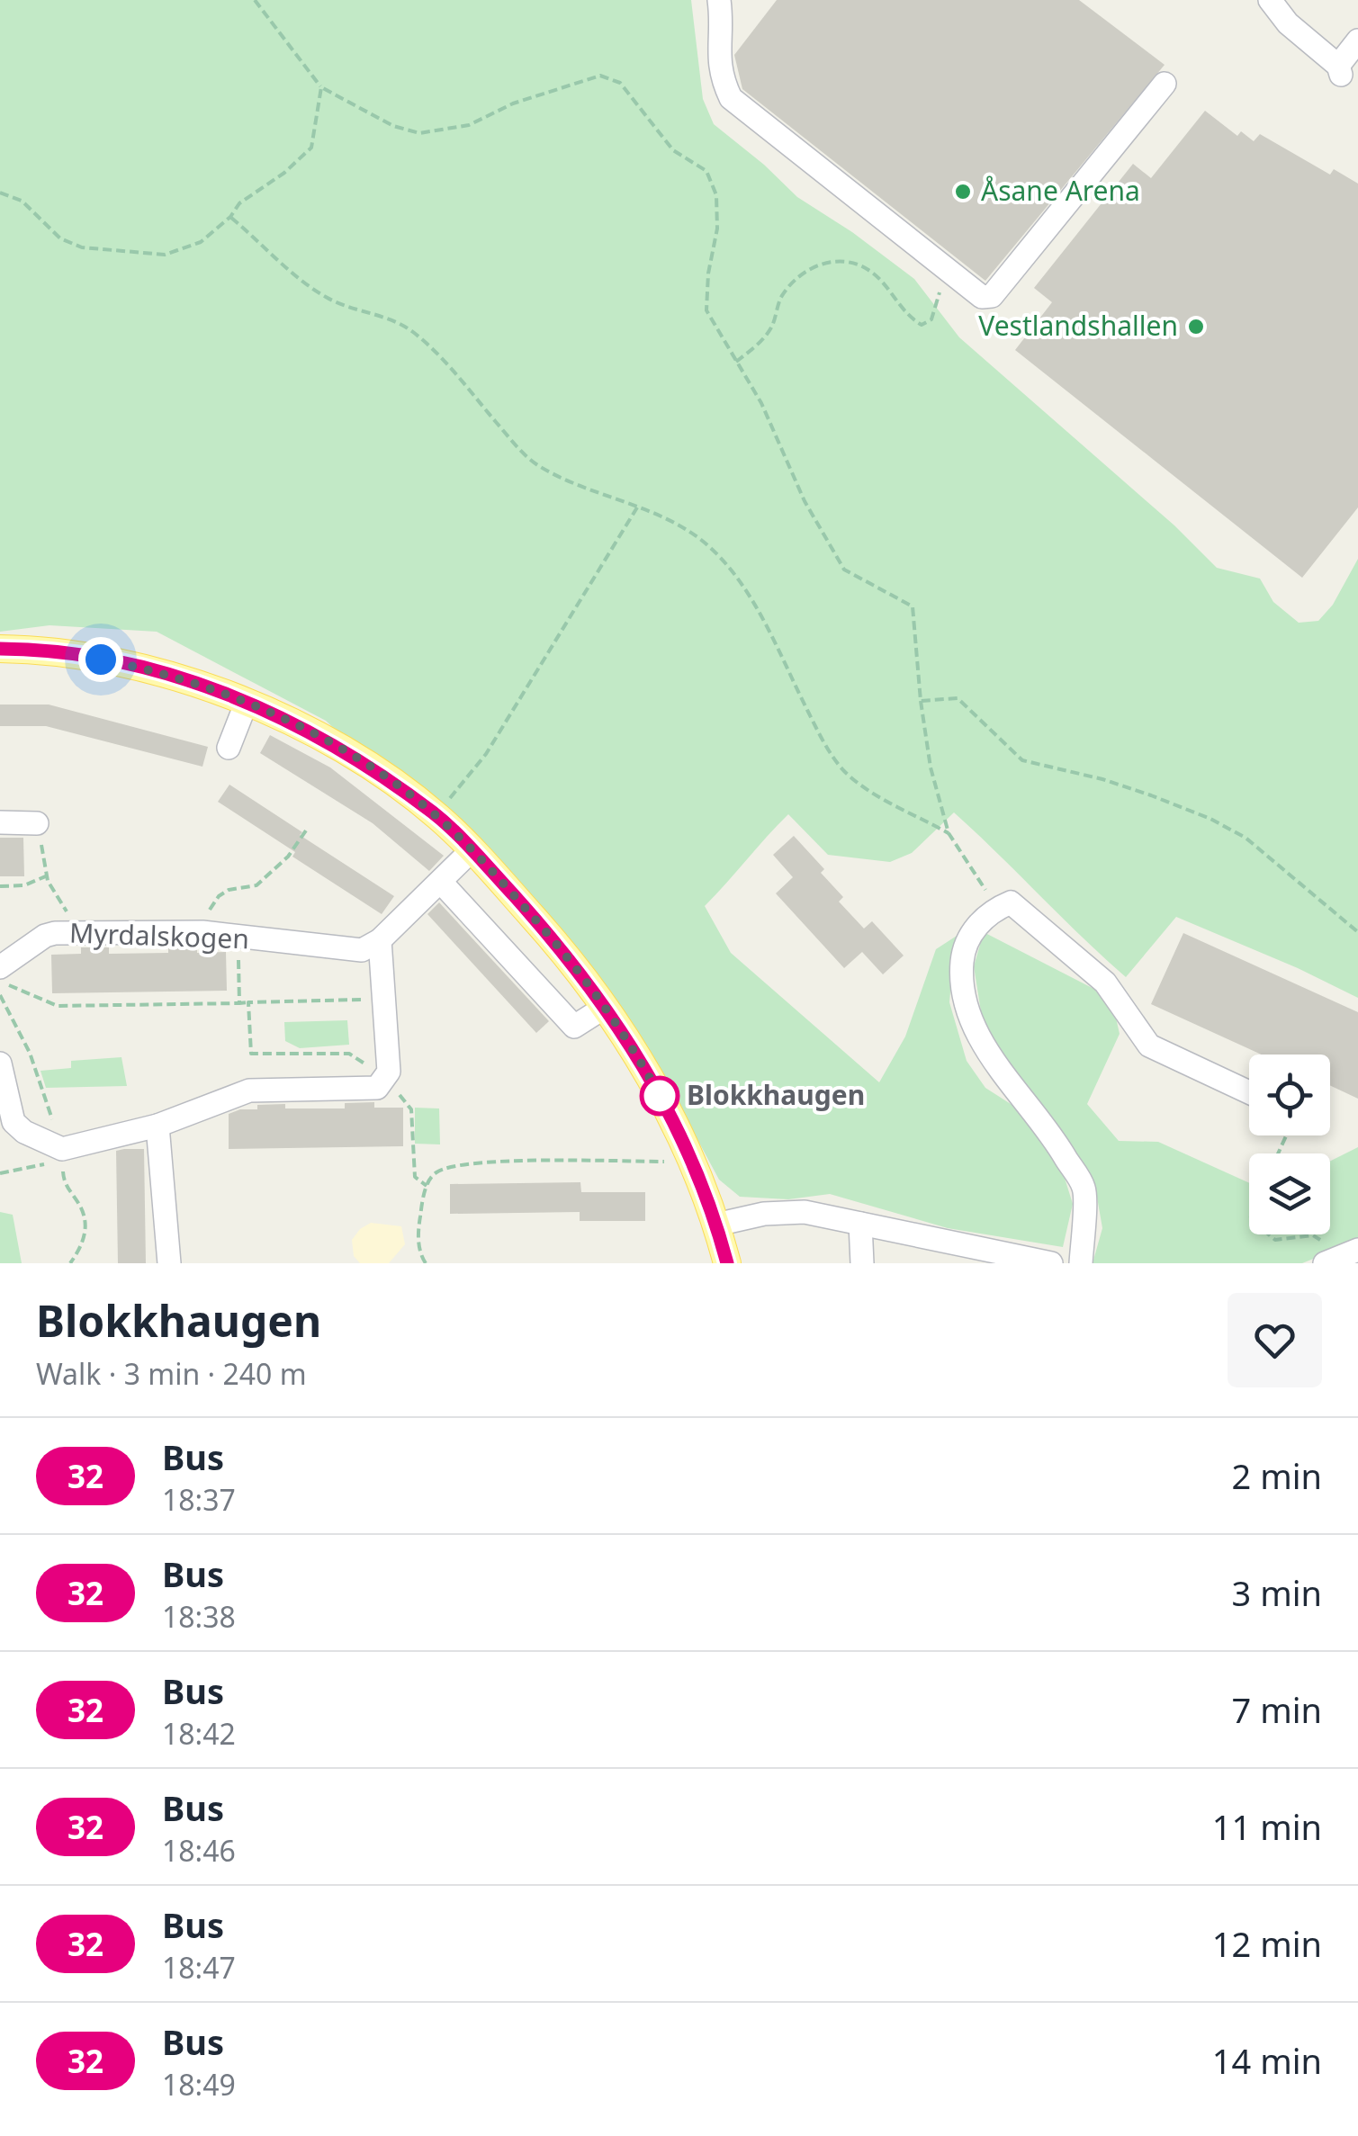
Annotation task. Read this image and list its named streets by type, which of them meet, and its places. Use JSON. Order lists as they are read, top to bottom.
{
  "streets": {
    "street": ["Myrdalskogen"]
  },
  "places": ["Åsane Arena", "Vestlandshallen", "Blokkhaugen"],
  "lines": ["bus line 32"],
  "page": {
    "heading": ["Blokkhaugen", "Walk · 3 min · 240 m"],
    "list": [
      {
        "mark": "32",
        "name": "Bus",
        "note": "18:37",
        "value": "2 min"
      },
      {
        "mark": "32",
        "name": "Bus",
        "note": "18:38",
        "value": "3 min"
      },
      {
        "mark": "32",
        "name": "Bus",
        "note": "18:42",
        "value": "7 min"
      },
      {
        "mark": "32",
        "name": "Bus",
        "note": "18:46",
        "value": "11 min"
      },
      {
        "mark": "32",
        "name": "Bus",
        "note": "18:47",
        "value": "12 min"
      },
      {
        "mark": "32",
        "name": "Bus",
        "note": "18:49",
        "value": "14 min"
      }
    ]
  }
}
